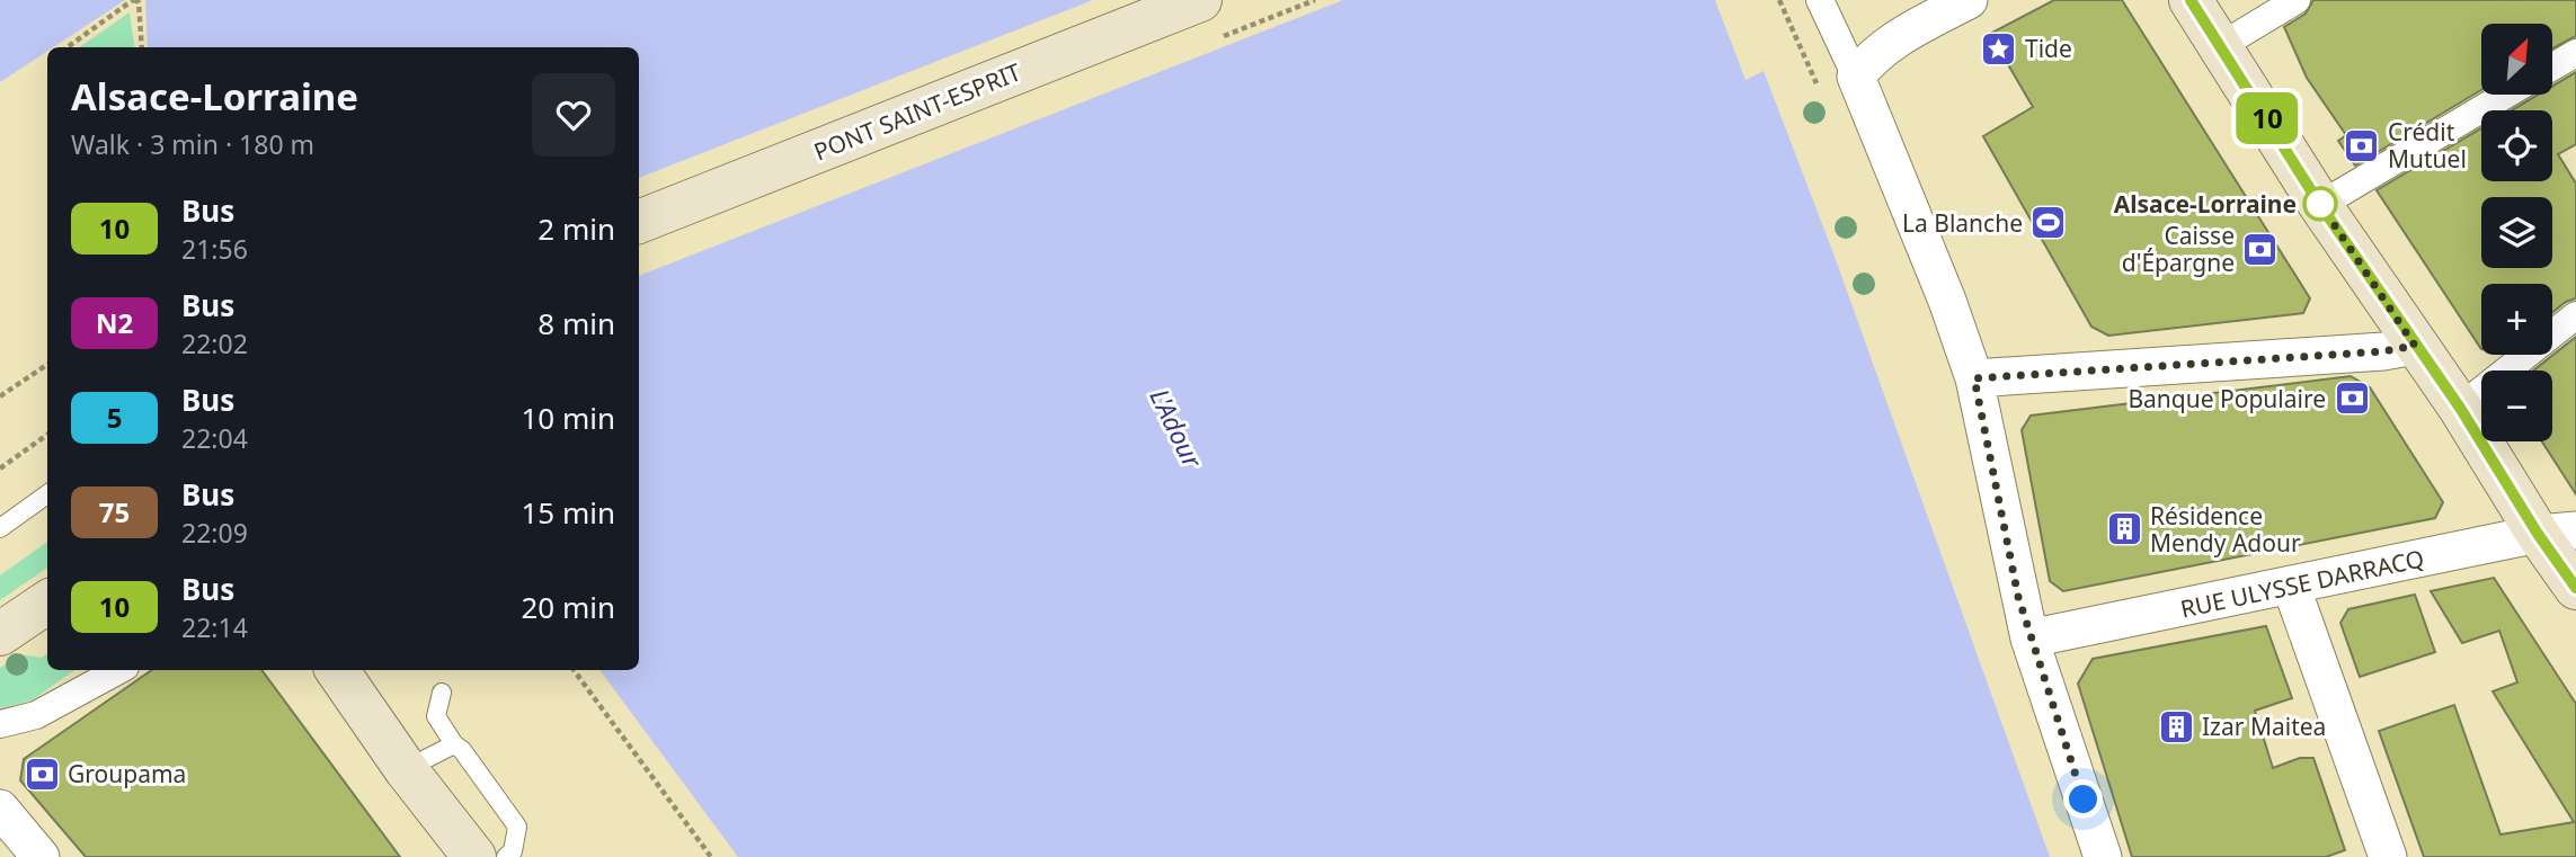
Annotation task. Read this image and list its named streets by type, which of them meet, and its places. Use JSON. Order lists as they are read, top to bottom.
{
  "streets": {
    "main road": ["PONT SAINT-ESPRIT"],
    "street": ["RUE ULYSSE DARRACQ"]
  },
  "water": ["L'Adour"],
  "places": {
    "place": ["Tide"],
    "bank": [
      "Crédit Mutuel",
      "Caisse d'Épargne",
      "Banque Populaire",
      "Groupama"
    ],
    "other": ["Alsace-Lorraine"],
    "sports": ["La Blanche"],
    "building": ["Résidence Mendy Adour", "Izar Maitea"]
  },
  "lines": ["bus line 10"],
  "north": "top right",
  "page": {
    "on_map": "10",
    "map_buttons": ["+", "−"],
    "heading": ["Alsace-Lorraine", "Walk · 3 min · 180 m"],
    "list": [
      {
        "mark": "10",
        "name": "Bus",
        "note": "21:56",
        "value": "2 min"
      },
      {
        "mark": "N2",
        "name": "Bus",
        "note": "22:02",
        "value": "8 min"
      },
      {
        "mark": "5",
        "name": "Bus",
        "note": "22:04",
        "value": "10 min"
      },
      {
        "mark": "75",
        "name": "Bus",
        "note": "22:09",
        "value": "15 min"
      },
      {
        "mark": "10",
        "name": "Bus",
        "note": "22:14",
        "value": "20 min"
      }
    ]
  }
}
